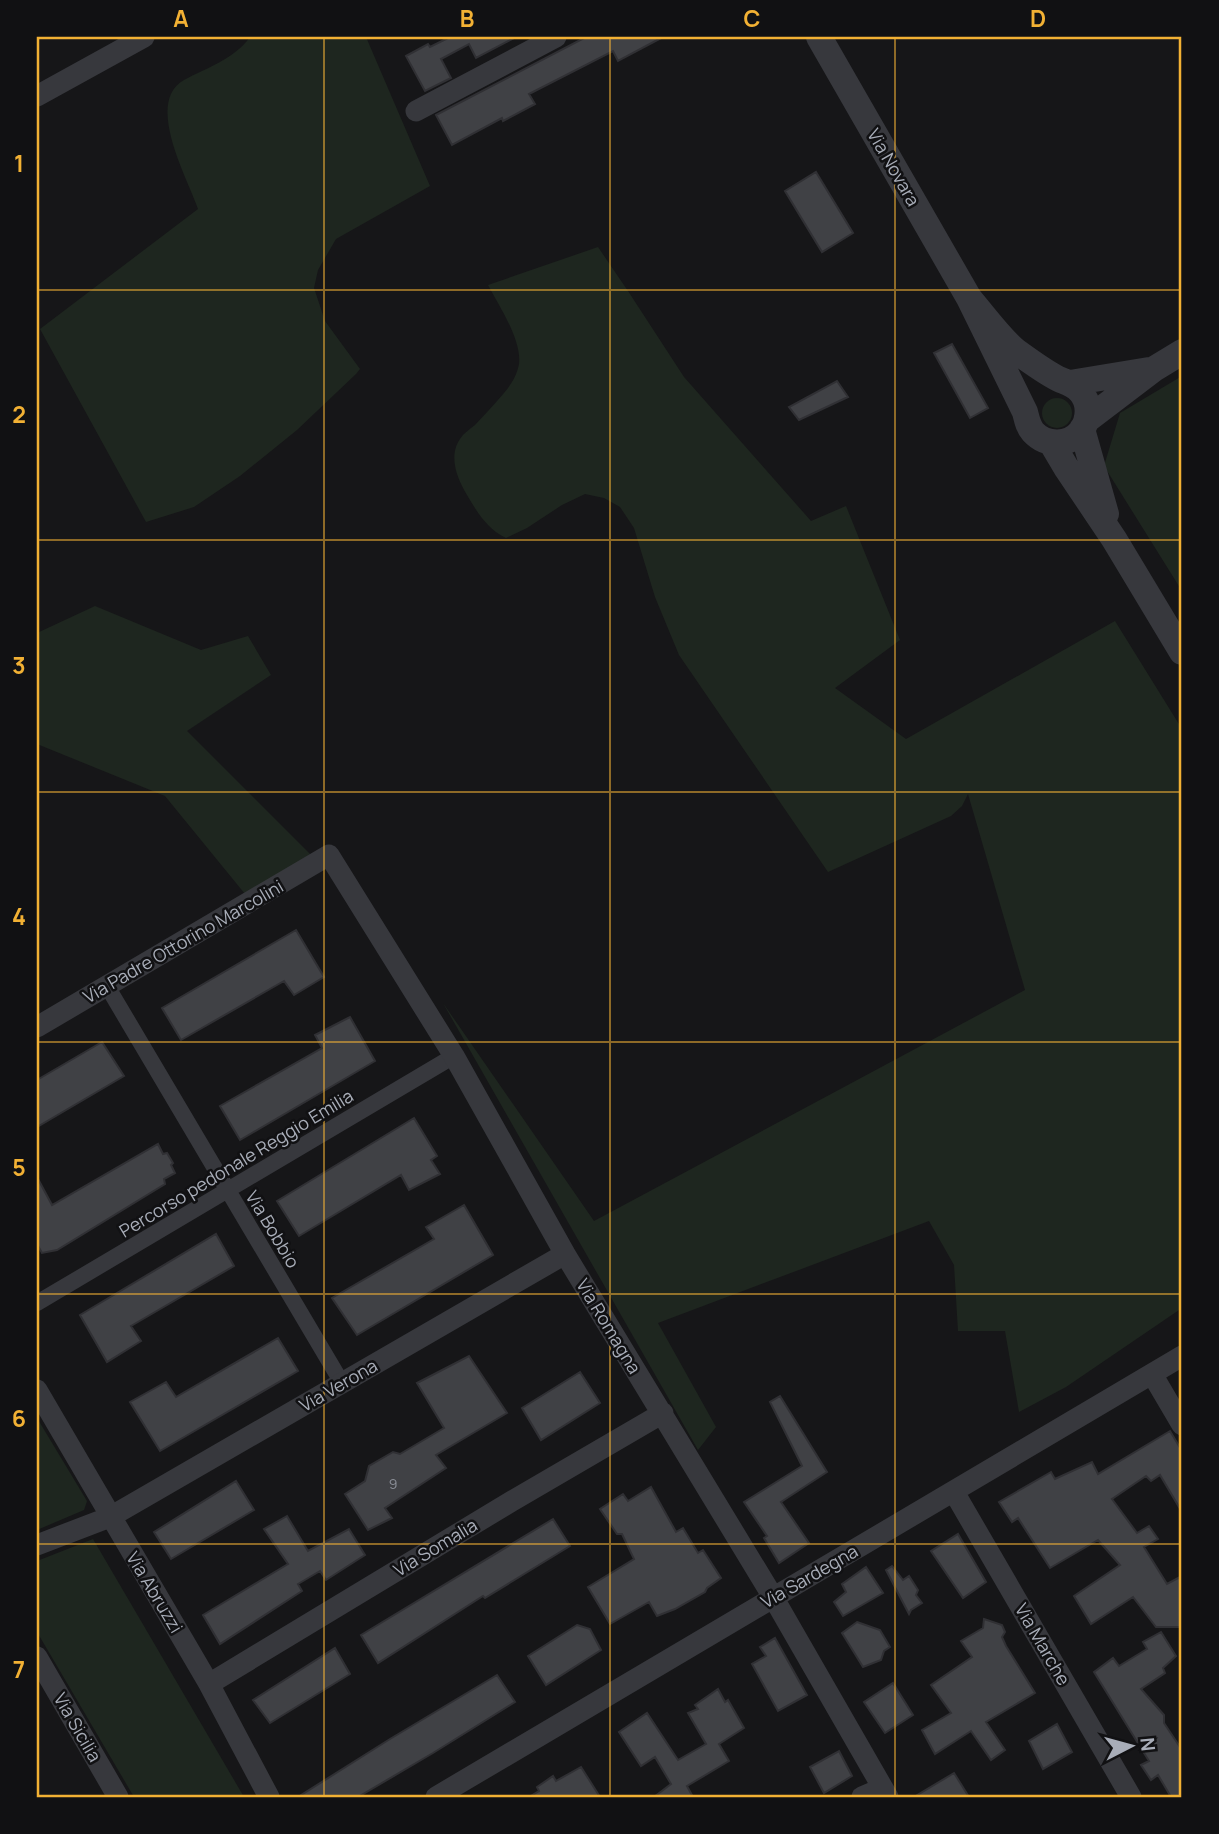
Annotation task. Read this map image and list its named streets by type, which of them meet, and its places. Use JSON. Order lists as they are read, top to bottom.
{
  "streets": {
    "street": [
      "Via Novara",
      "Via Padre Ottorino Marcolini",
      "Percorso pedonale Reggio Emilia",
      "Via Bobbio",
      "Via Romagna",
      "Via Verona",
      "Via Somalia",
      "Via Sardegna",
      "Via Abruzzi",
      "Via Marche",
      "Via Sicilia"
    ]
  },
  "crossings": [
    ["Via Padre Ottorino Marcolini", "Via Bobbio"],
    ["Via Padre Ottorino Marcolini", "Via Romagna"],
    ["Percorso pedonale Reggio Emilia", "Via Bobbio"],
    ["Percorso pedonale Reggio Emilia", "Via Romagna"],
    ["Via Bobbio", "Via Verona"],
    ["Via Romagna", "Via Verona"],
    ["Via Romagna", "Via Somalia"],
    ["Via Romagna", "Via Sardegna"],
    ["Via Verona", "Via Abruzzi"],
    ["Via Somalia", "Via Abruzzi"],
    ["Via Sardegna", "Via Marche"]
  ],
  "house_numbers": ["9"],
  "north": "right",
  "grid": {
    "columns": [
      "A",
      "B",
      "C",
      "D"
    ],
    "rows": [
      "1",
      "2",
      "3",
      "4",
      "5",
      "6",
      "7"
    ]
  }
}
